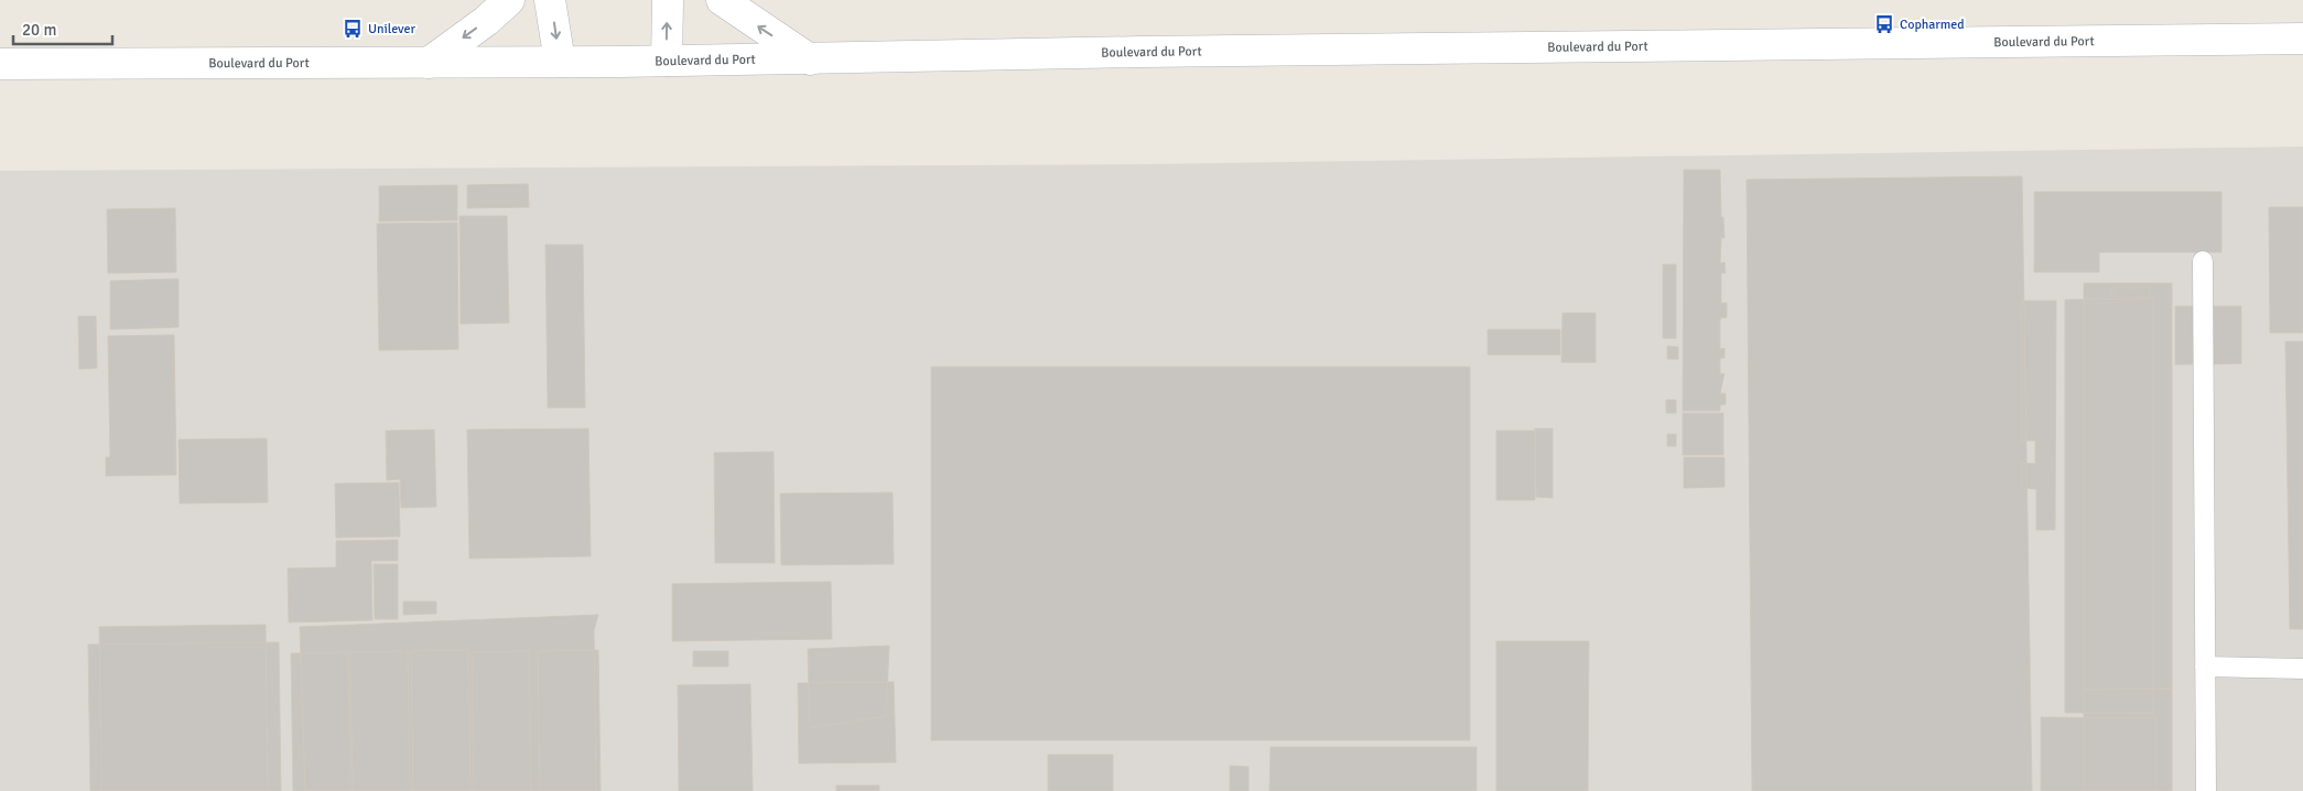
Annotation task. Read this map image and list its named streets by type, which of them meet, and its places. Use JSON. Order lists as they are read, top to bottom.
{
  "streets": {
    "main road": ["Boulevard du Port"]
  },
  "places": {
    "bus stop": ["Copharmed", "Unilever"]
  },
  "scale_bar": "20 m"
}
